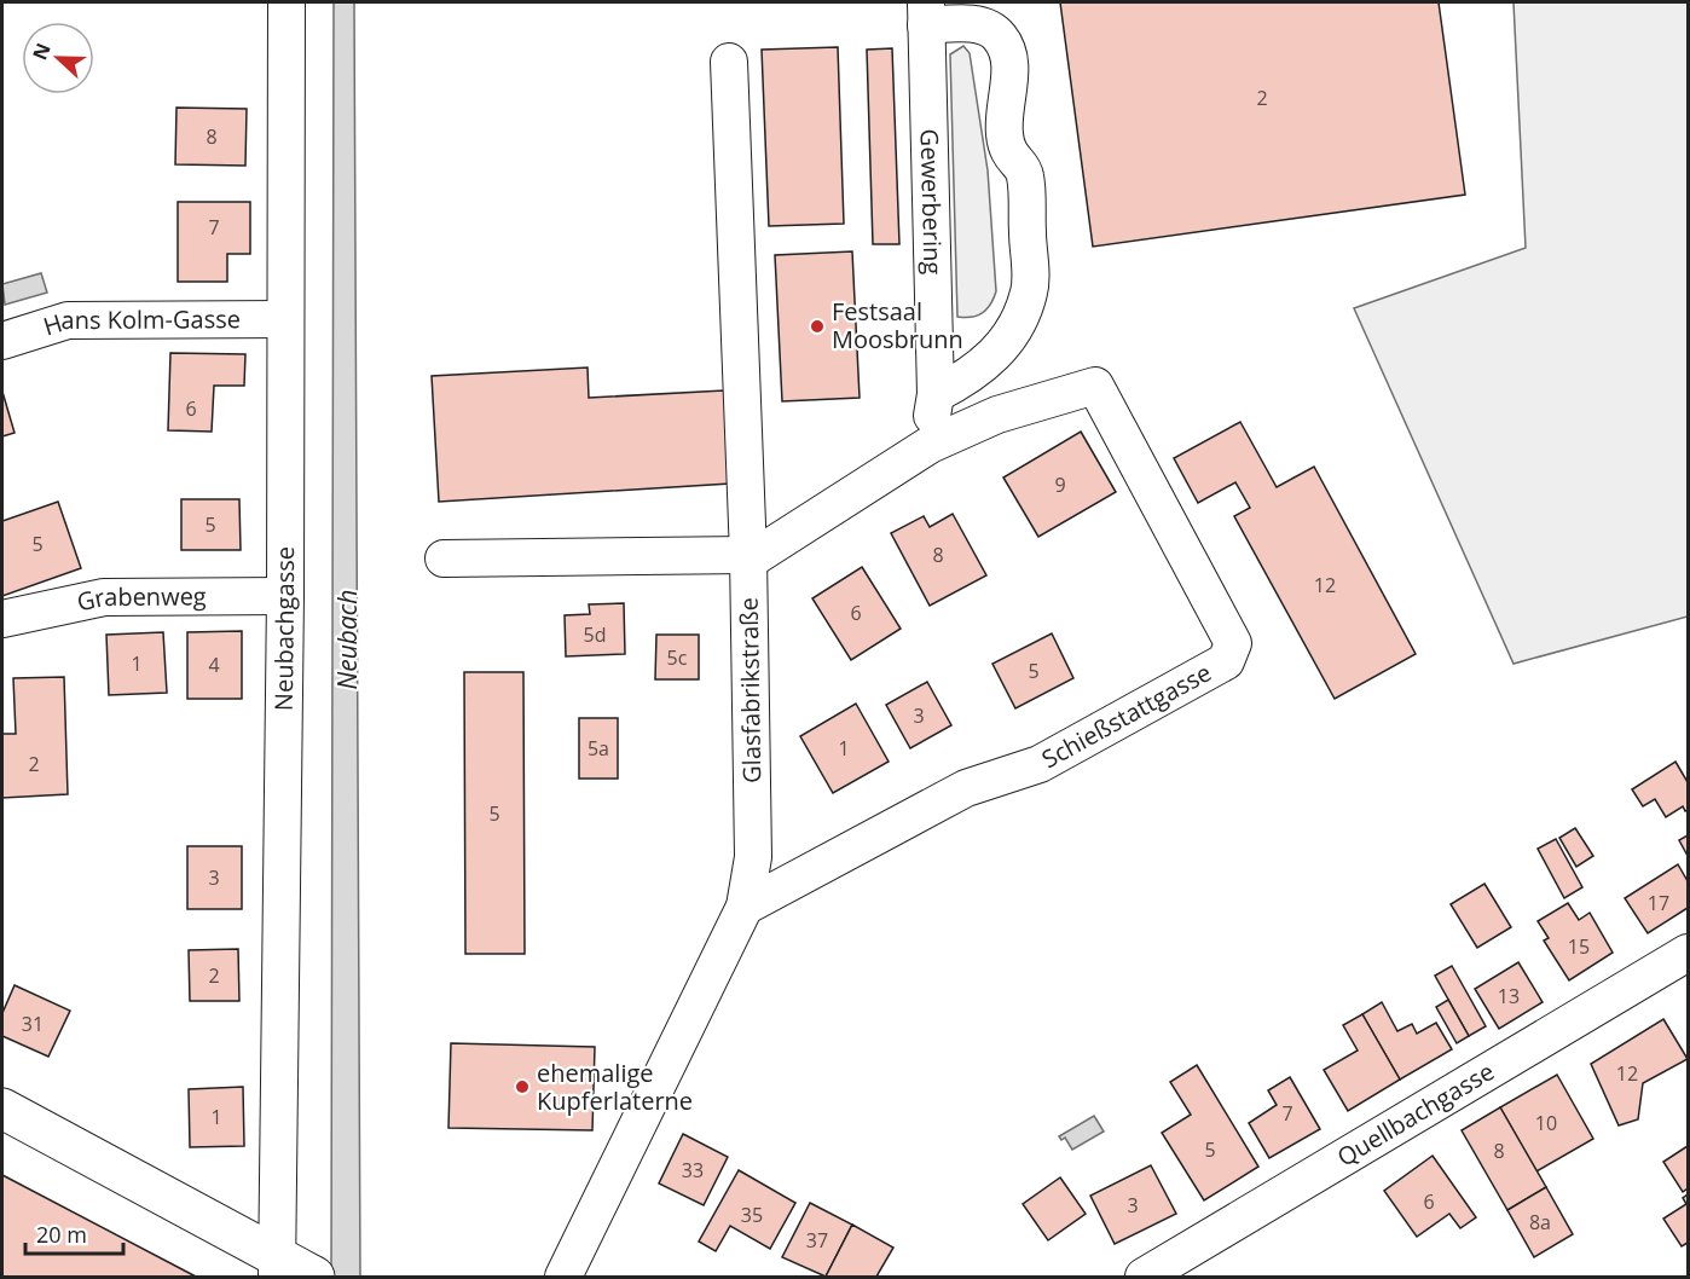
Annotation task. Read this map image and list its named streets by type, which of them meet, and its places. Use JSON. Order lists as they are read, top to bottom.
{
  "streets": {
    "street": [
      "Gewerbering",
      "Hans Kolm-Gasse",
      "Grabenweg",
      "Neubachgasse",
      "Glasfabrikstraße",
      "Schießstattgasse",
      "Quellbachgasse"
    ]
  },
  "crossings": [
    ["Gewerbering", "Schießstattgasse"],
    ["Hans Kolm-Gasse", "Neubachgasse"],
    ["Grabenweg", "Neubachgasse"],
    ["Glasfabrikstraße", "Schießstattgasse"]
  ],
  "water": ["Neubach"],
  "places": ["Festsaal Moosbrunn", "ehemalige Kupferlaterne"],
  "house_numbers": [
    "2",
    "8",
    "7",
    "6",
    "9",
    "5",
    "5",
    "8",
    "12",
    "6",
    "5d",
    "5c",
    "1",
    "4",
    "5",
    "3",
    "5a",
    "1",
    "2",
    "5",
    "3",
    "17",
    "15",
    "2",
    "13",
    "31",
    "12",
    "7",
    "1",
    "10",
    "5",
    "8",
    "33",
    "6",
    "3",
    "35",
    "8a",
    "37"
  ],
  "scale_bar": "20 m",
  "north": "left"
}
